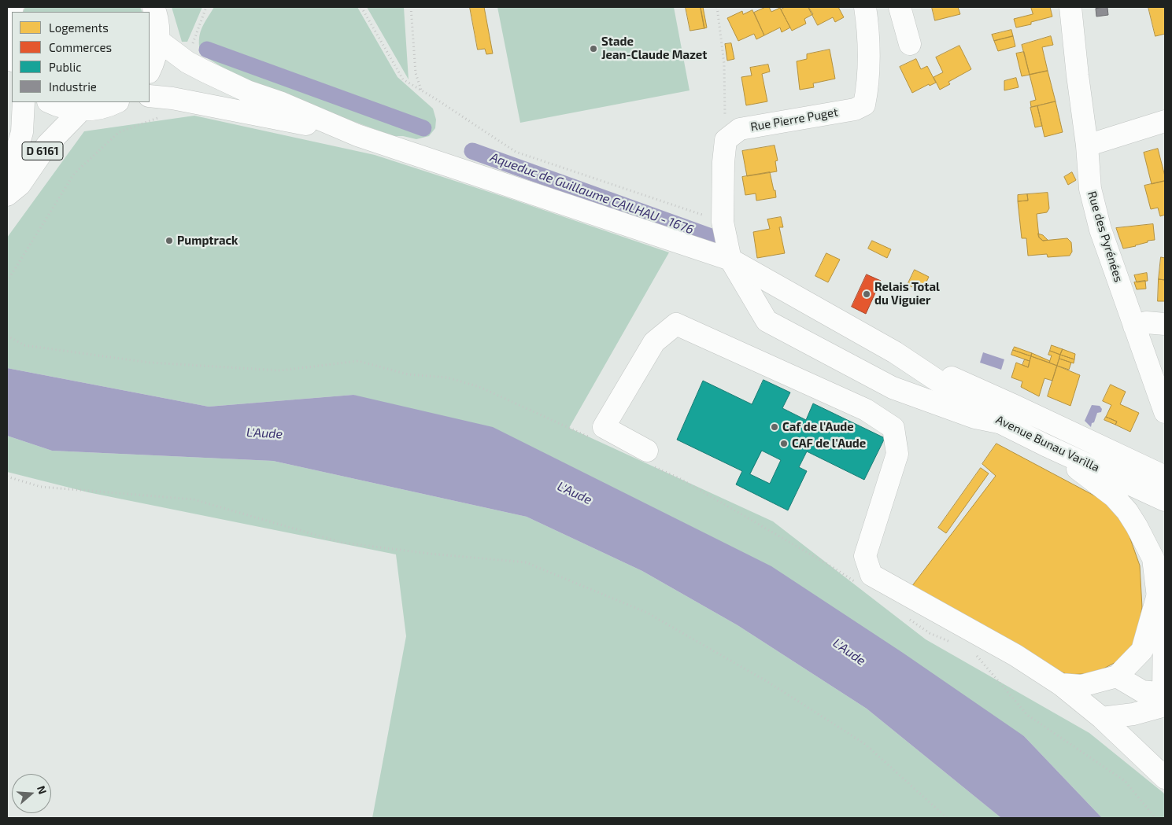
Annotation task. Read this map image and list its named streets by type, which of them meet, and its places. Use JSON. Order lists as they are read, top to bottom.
{
  "streets": {
    "main road": [
      "Rue Pierre Puget",
      "D 6161",
      "Rue des Pyrénées",
      "Avenue Bunau Varilla"
    ]
  },
  "water": ["Aqueduc de Guillaume CAILHAU - 1676", "L'Aude"],
  "places": [
    "Stade Jean-Claude Mazet",
    "Pumptrack",
    "Relais Total du Viguier",
    "Caf de l'Aude",
    "CAF de l'Aude"
  ],
  "legend": [
    "Logements",
    "Commerces",
    "Public",
    "Industrie"
  ],
  "north": "right"
}
